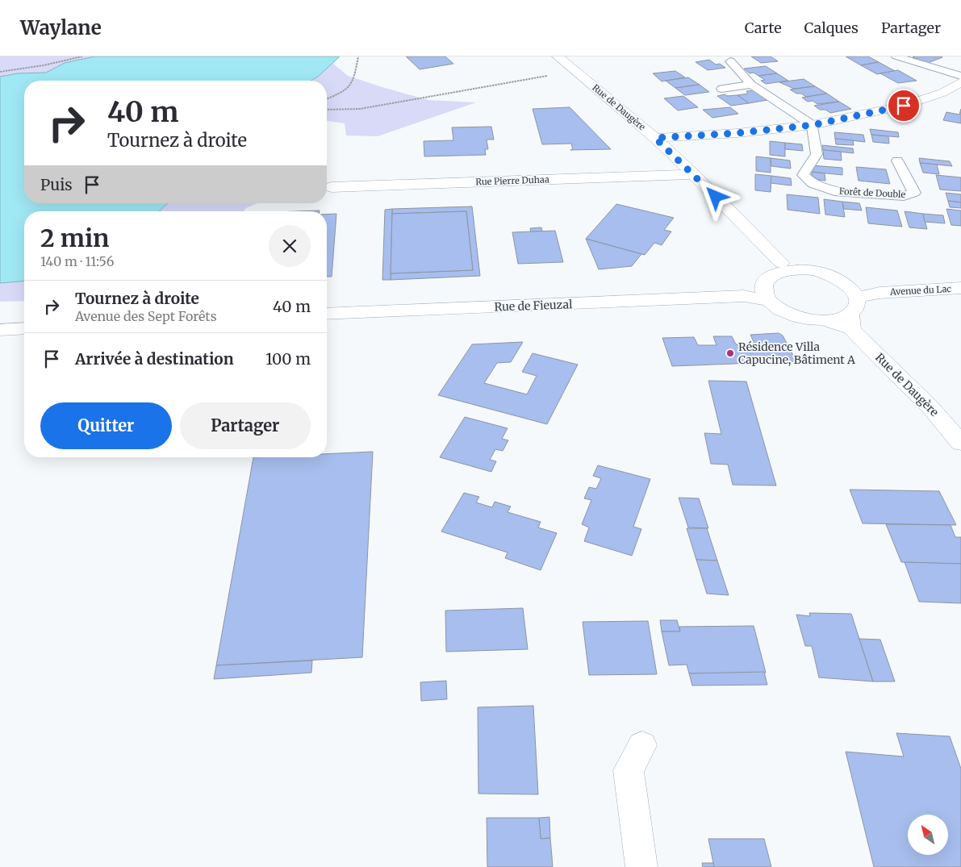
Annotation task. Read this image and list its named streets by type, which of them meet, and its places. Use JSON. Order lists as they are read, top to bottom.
{
  "streets": {
    "street": [
      "Rue de Daugère",
      "Rue Pierre Duhaa",
      "Avenue du Lac",
      "Rue de Fieuzal"
    ],
    "lane": ["Forêt de Double"]
  },
  "crossings": [
    ["Rue de Daugère", "Rue Pierre Duhaa"],
    ["Rue de Daugère", "Rue de Fieuzal"]
  ],
  "places": ["Résidence Villa Capucine, Bâtiment A"],
  "north": "top left",
  "page": {
    "header": "Waylane",
    "nav": ["Carte", "Calques", "Partager"],
    "turn": ["40 m", "Tournez à droite"],
    "then": "Puis",
    "heading": ["2 min", "140 m · 11:56"],
    "list": [
      {
        "name": "Tournez à droite",
        "note": "Avenue des Sept Forêts",
        "value": "40 m"
      },
      {
        "name": "Arrivée à destination",
        "value": "100 m"
      }
    ],
    "buttons": ["Quitter", "Partager"]
  }
}
